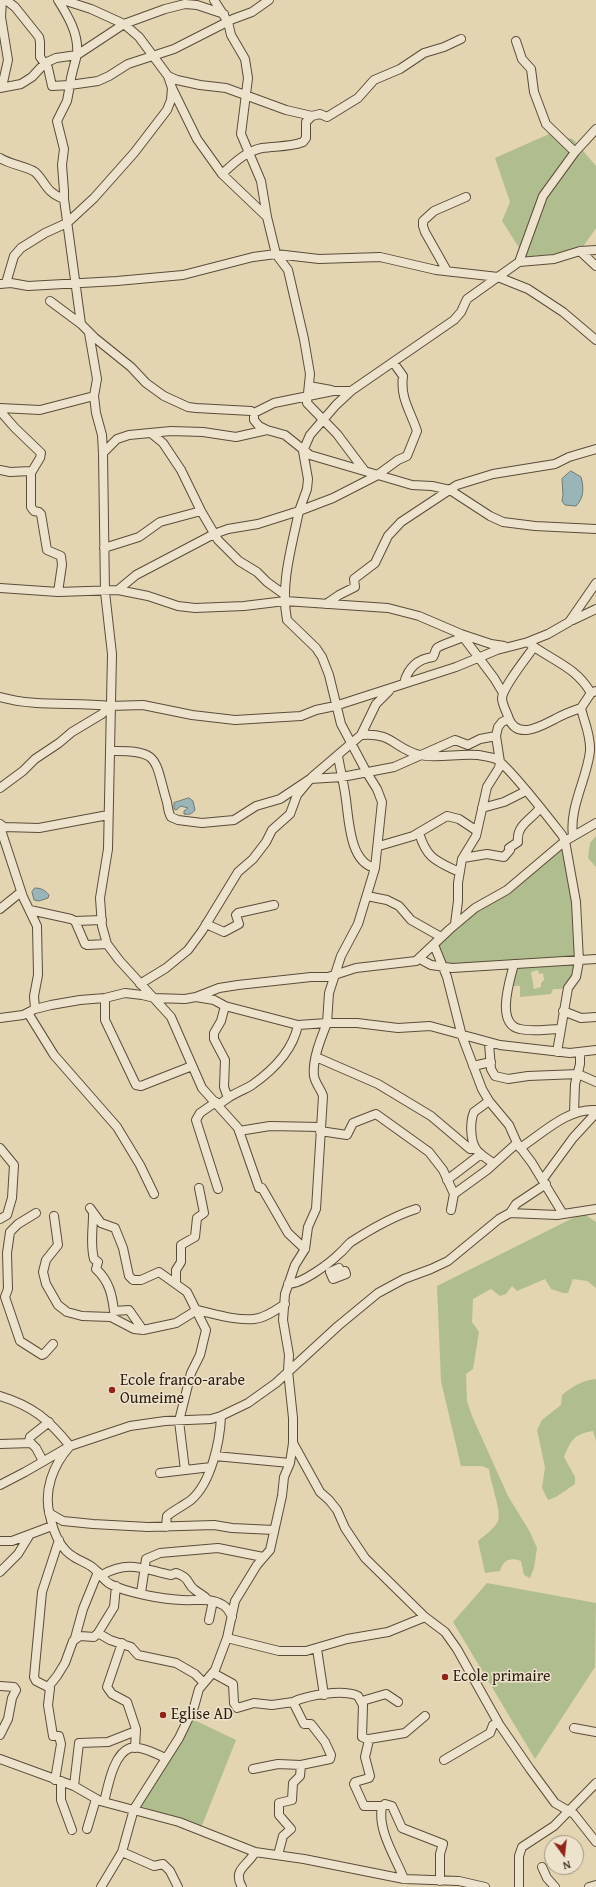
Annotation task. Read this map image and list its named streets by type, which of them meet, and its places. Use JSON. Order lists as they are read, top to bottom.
{
  "places": ["Ecole franco-arabe Oumeime", "Ecole primaire", "Eglise AD"],
  "north": "bottom"
}
